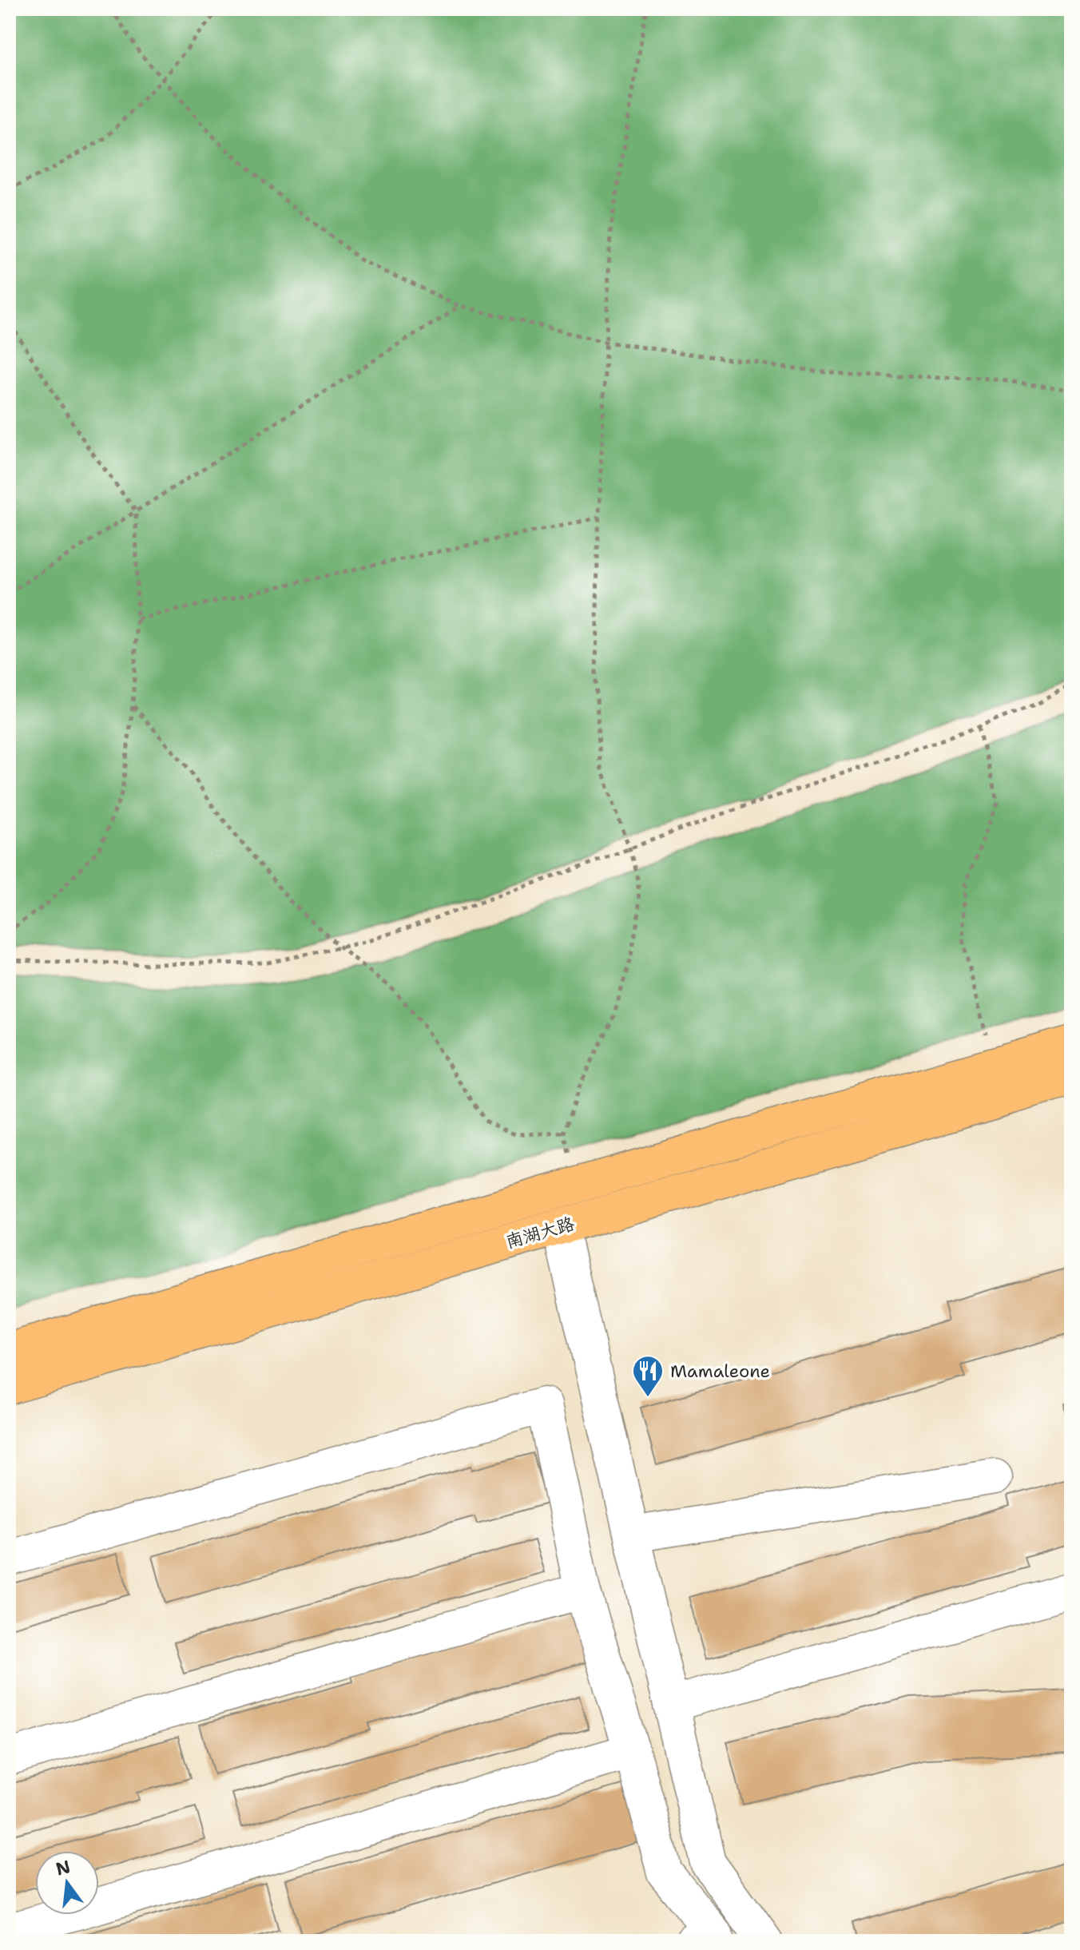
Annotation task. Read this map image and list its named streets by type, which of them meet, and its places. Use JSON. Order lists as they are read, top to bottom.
{
  "streets": {
    "main road": ["南湖大路"]
  },
  "places": {
    "restaurant": ["Mamaleone"]
  },
  "north": "top"
}
